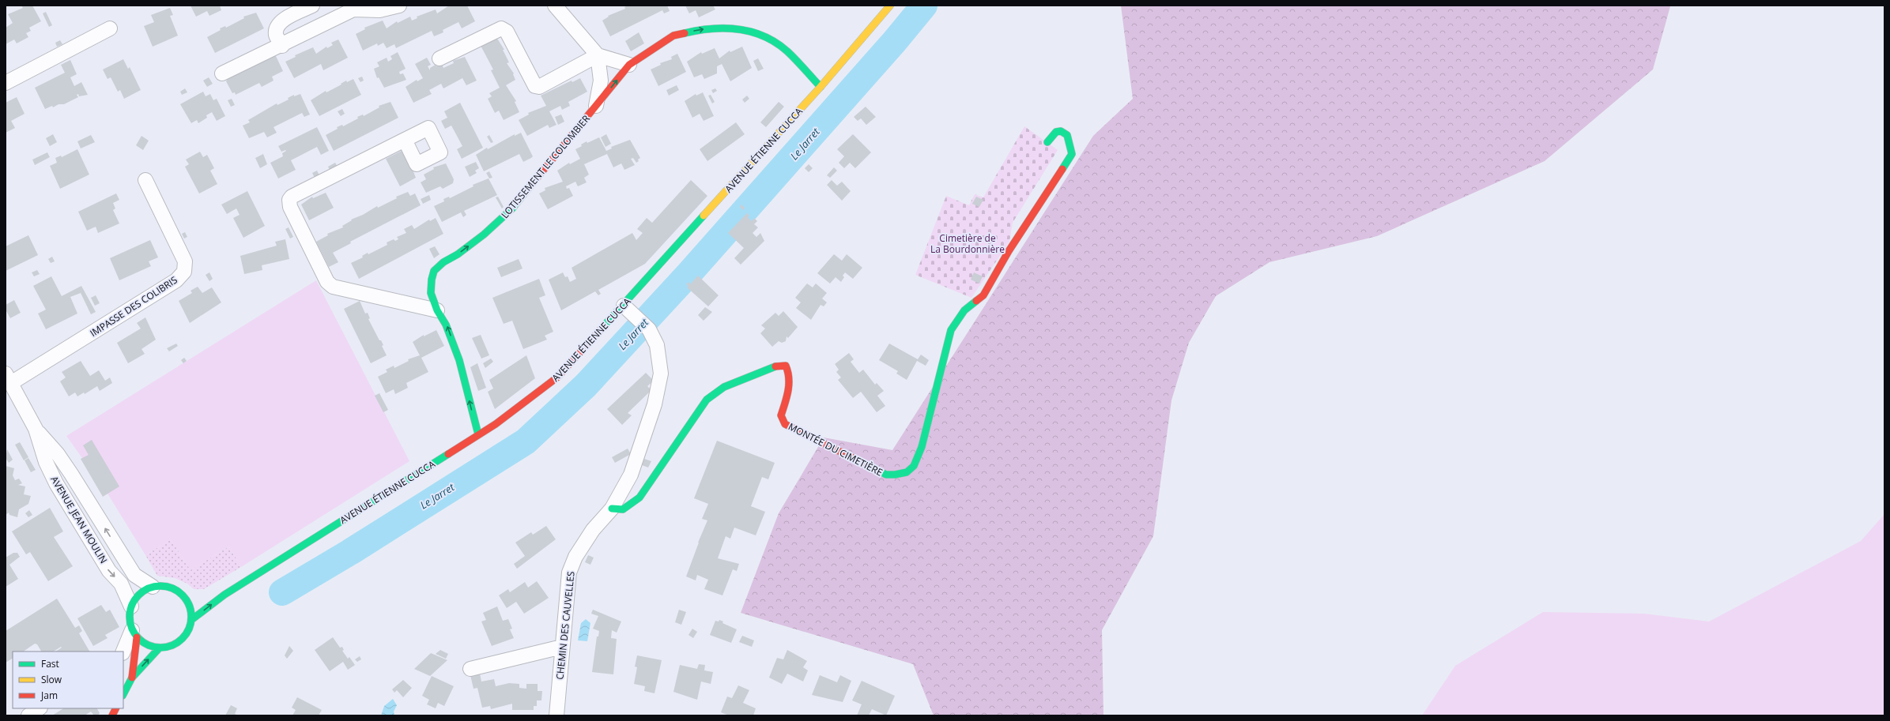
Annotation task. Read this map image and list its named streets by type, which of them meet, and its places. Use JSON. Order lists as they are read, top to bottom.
{
  "streets": {
    "street": [
      "AVENUE ÉTIENNE CUCCA",
      "LOTISSEMENT LE COLOMBIER",
      "IMPASSE DES COLIBRIS",
      "MONTÉE DU CIMETIÈRE",
      "AVENUE JEAN MOULIN",
      "CHEMIN DES CAUVELLES"
    ]
  },
  "crossings": [
    ["AVENUE ÉTIENNE CUCCA", "LOTISSEMENT LE COLOMBIER"],
    ["AVENUE ÉTIENNE CUCCA", "CHEMIN DES CAUVELLES"],
    ["IMPASSE DES COLIBRIS", "AVENUE JEAN MOULIN"],
    ["MONTÉE DU CIMETIÈRE", "CHEMIN DES CAUVELLES"]
  ],
  "water": ["Le Jarret"],
  "parks": ["Cimetière de La Bourdonnière"],
  "legend": ["Fast", "Slow", "Jam"]
}
